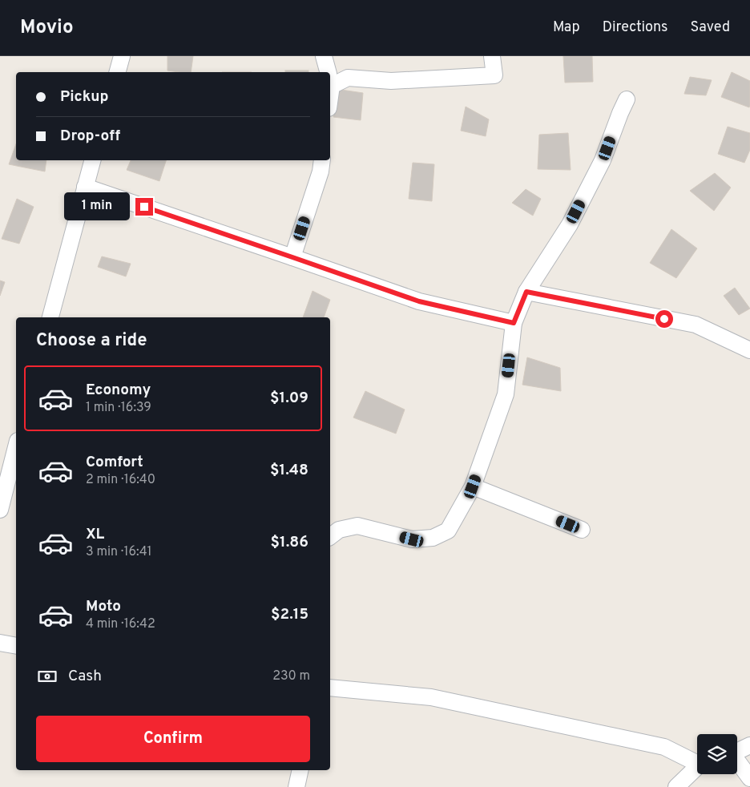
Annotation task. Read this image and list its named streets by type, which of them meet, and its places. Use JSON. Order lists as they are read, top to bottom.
{
  "page": {
    "header": "Movio",
    "nav": ["Map", "Directions", "Saved"],
    "banner": ["Pickup", "Drop-off"],
    "bubble": "1 min",
    "heading": "Choose a ride",
    "list": [
      {
        "name": "Economy",
        "note": "1 min · 16:39",
        "value": "$1.09"
      },
      {
        "name": "Comfort",
        "note": "2 min · 16:40",
        "value": "$1.48"
      },
      {
        "name": "XL",
        "note": "3 min · 16:41",
        "value": "$1.86"
      },
      {
        "name": "Moto",
        "note": "4 min · 16:42",
        "value": "$2.15"
      }
    ],
    "pay": ["Cash", "230 m"],
    "buttons": "Confirm"
  }
}
